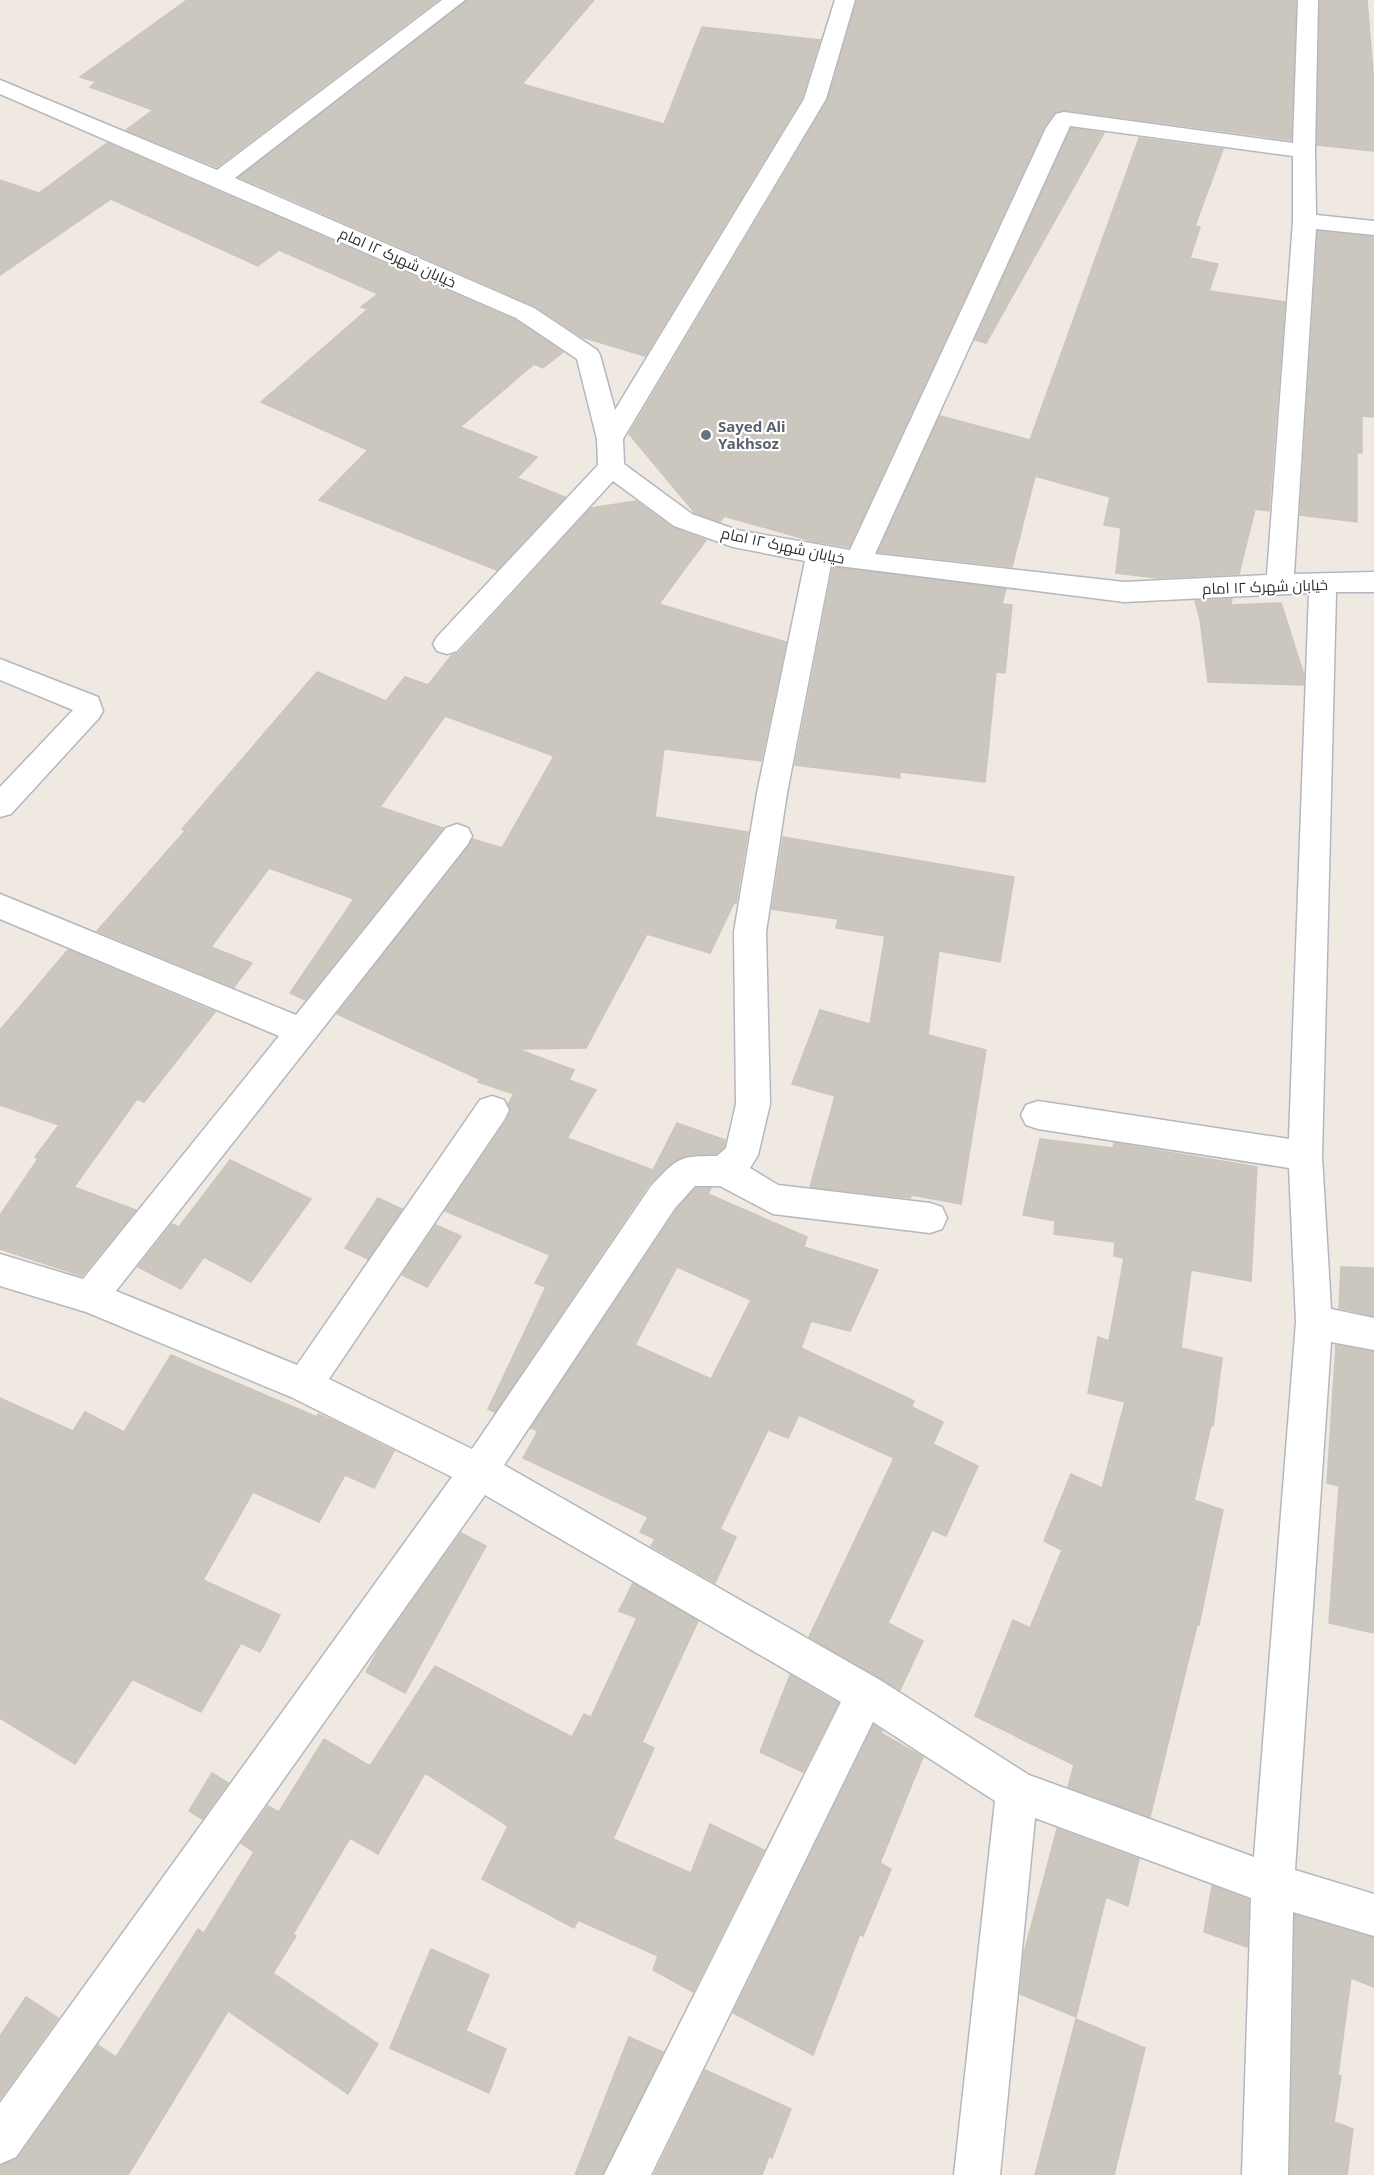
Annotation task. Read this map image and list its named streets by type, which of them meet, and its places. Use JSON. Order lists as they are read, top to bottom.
{
  "streets": {
    "street": ["خیابان شهرک ۱۲ امام"]
  },
  "places": ["Sayed Ali Yakhsoz"]
}
